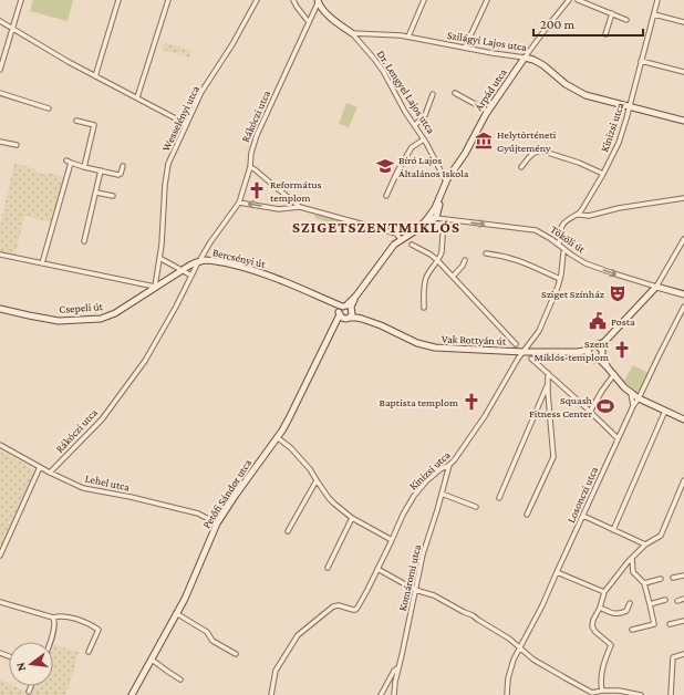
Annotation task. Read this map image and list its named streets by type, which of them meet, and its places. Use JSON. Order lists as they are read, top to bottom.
{
  "streets": {
    "street": [
      "Szilágyi Lajos utca",
      "Árpád utca",
      "Dr. Lengyel Lajos utca",
      "Rákóczi utca",
      "Wesselényi utca",
      "Kinizsi utca",
      "Tököli út",
      "Bercsényi út",
      "Csepeli út",
      "Vak Bottyán út",
      "Lehel utca",
      "Petőfi Sándor utca",
      "Losonczi utca",
      "Komáromi utca"
    ]
  },
  "crossings": [
    ["Szilágyi Lajos utca", "Árpád utca"],
    ["Szilágyi Lajos utca", "Dr. Lengyel Lajos utca"],
    ["Szilágyi Lajos utca", "Kinizsi utca"],
    ["Árpád utca", "Dr. Lengyel Lajos utca"],
    ["Árpád utca", "Tököli út"],
    ["Dr. Lengyel Lajos utca", "Rákóczi utca"],
    ["Rákóczi utca", "Bercsényi út"],
    ["Rákóczi utca", "Lehel utca"],
    ["Wesselényi utca", "Bercsényi út"],
    ["Wesselényi utca", "Csepeli út"],
    ["Kinizsi utca", "Tököli út"],
    ["Kinizsi utca", "Vak Bottyán út"],
    ["Kinizsi utca", "Komáromi utca"],
    ["Bercsényi út", "Csepeli út"],
    ["Bercsényi út", "Vak Bottyán út"],
    ["Bercsényi út", "Petőfi Sándor utca"],
    ["Vak Bottyán út", "Petőfi Sándor utca"],
    ["Lehel utca", "Petőfi Sándor utca"]
  ],
  "districts": ["SZIGETSZENTMIKLÓS"],
  "places": {
    "museum": ["Helytörténeti Gyűjtemény"],
    "school or university": ["Bíró Lajos Általános Iskola"],
    "church": ["Református templom", "Szent Miklós-templom", "Baptista templom"],
    "theatre": ["Sziget Színház"],
    "public building": ["Posta"],
    "sports": ["Squash Fitness Center"]
  },
  "scale_bar": "200 m",
  "north": "left"
}
